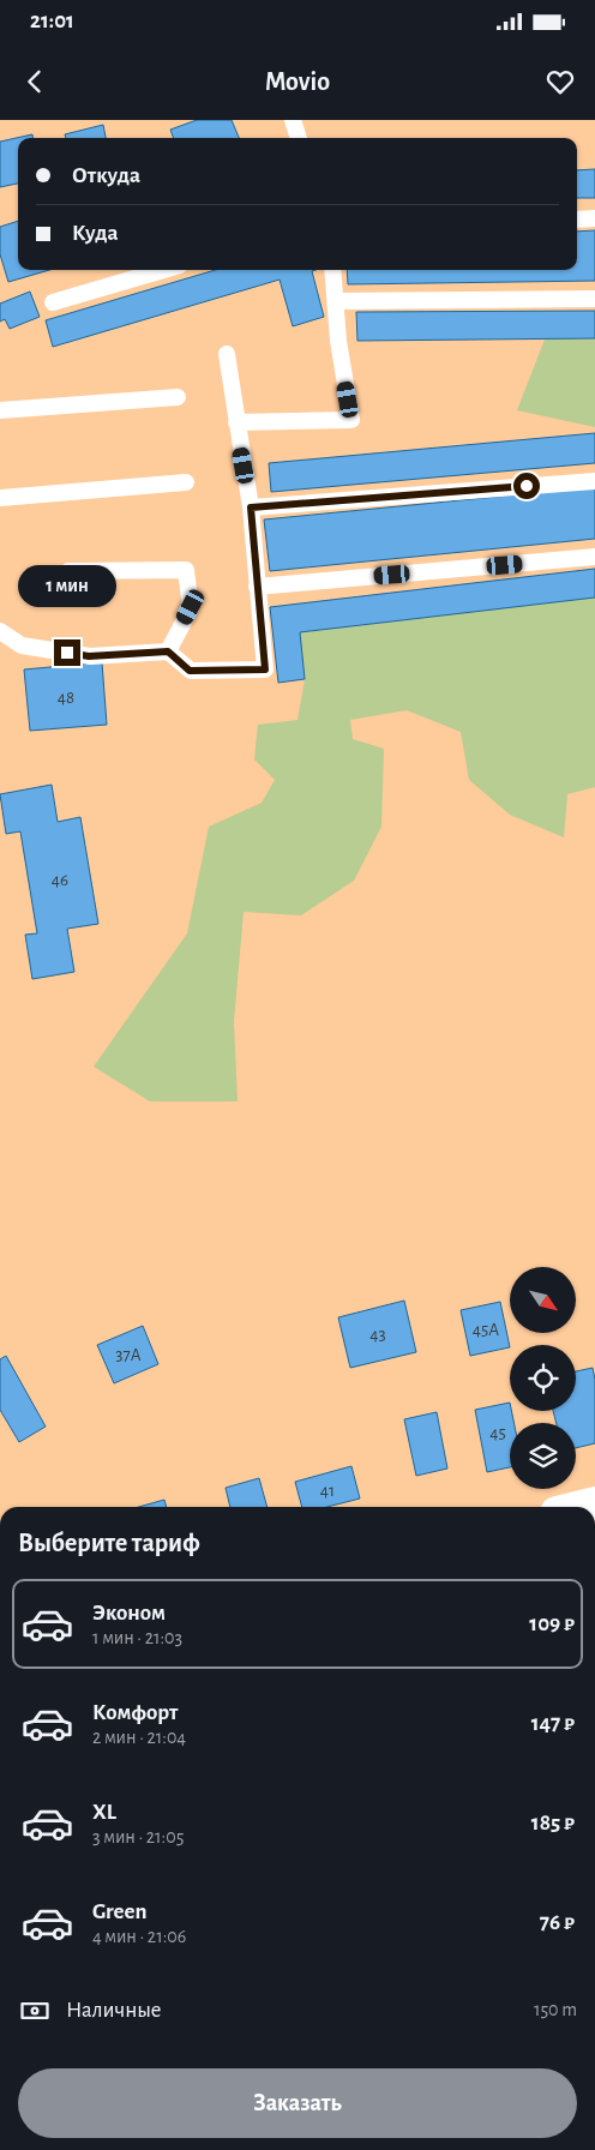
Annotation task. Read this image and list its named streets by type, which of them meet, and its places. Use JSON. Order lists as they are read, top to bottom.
{
  "house_numbers": [
    "48",
    "46",
    "45А",
    "43",
    "37А",
    "45",
    "41"
  ],
  "north": "bottom right",
  "page": {
    "status": "21:01",
    "header": "Movio",
    "banner": ["Откуда", "Куда"],
    "bubble": "1 мин",
    "heading": "Выберите тариф",
    "list": [
      {
        "name": "Эконом",
        "note": "1 мин · 21:03",
        "value": "109 ₽"
      },
      {
        "name": "Комфорт",
        "note": "2 мин · 21:04",
        "value": "147 ₽"
      },
      {
        "name": "XL",
        "note": "3 мин · 21:05",
        "value": "185 ₽"
      },
      {
        "name": "Green",
        "note": "4 мин · 21:06",
        "value": "76 ₽"
      }
    ],
    "pay": ["Наличные", "150 m"],
    "buttons": "Заказать"
  }
}
